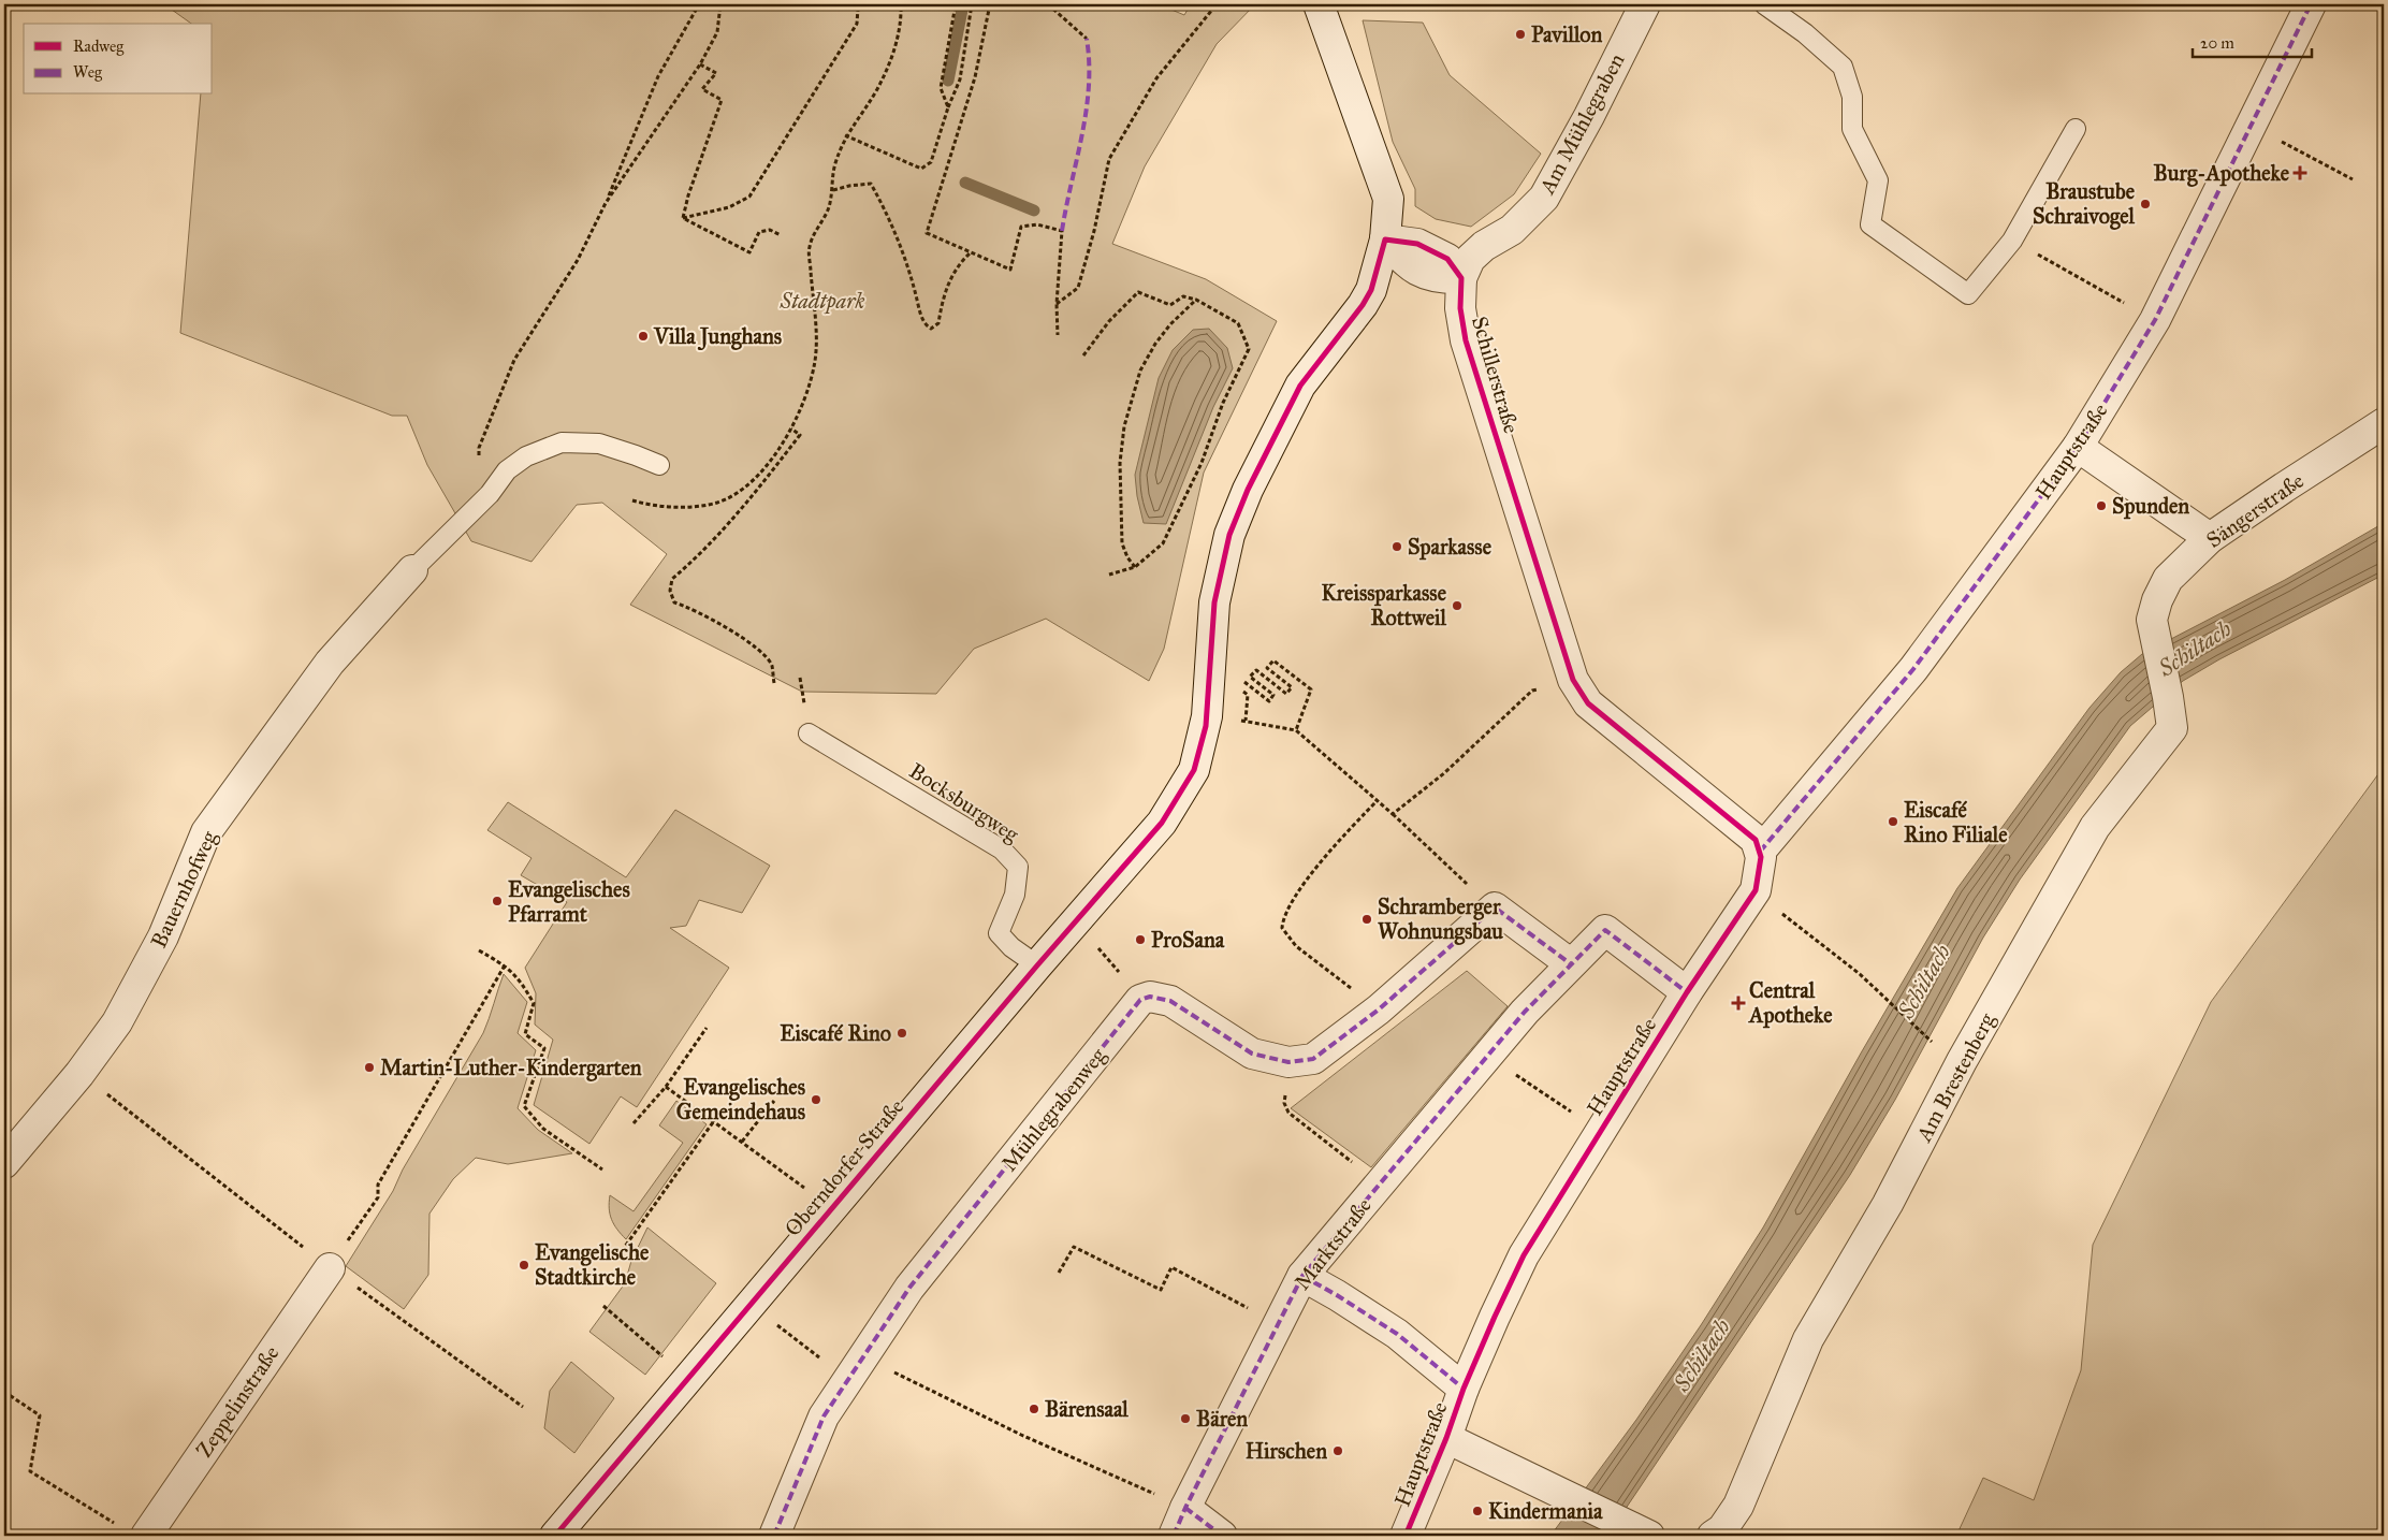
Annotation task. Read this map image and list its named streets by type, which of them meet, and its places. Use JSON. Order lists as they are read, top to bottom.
{
  "streets": {
    "street": [
      "Am Mühlegraben",
      "Schillerstraße",
      "Hauptstraße",
      "Sängerstraße",
      "Bauernhofweg",
      "Am Brestenberg",
      "Mühlegrabenweg",
      "Oberndorfer Straße",
      "Marktstraße",
      "Zeppelinstraße"
    ],
    "lane": ["Bocksburgweg"]
  },
  "crossings": [
    ["Am Mühlegraben", "Schillerstraße"],
    ["Hauptstraße", "Marktstraße"],
    ["Sängerstraße", "Am Brestenberg"],
    ["Bocksburgweg", "Oberndorfer Straße"]
  ],
  "water": ["Schiltach"],
  "parks": ["Stadtpark"],
  "places": {
    "other": [
      "Pavillon",
      "Braustube Schraivogel",
      "Villa Junghans",
      "Spunden",
      "Sparkasse",
      "Kreissparkasse Rottweil",
      "Eiscafé Rino Filiale",
      "Evangelisches Pfarramt",
      "Schramberger Wohnungsbau",
      "ProSana",
      "Eiscafé Rino",
      "Martin-Luther-Kindergarten",
      "Evangelisches Gemeindehaus",
      "Evangelische Stadtkirche",
      "Bärensaal",
      "Bären",
      "Hirschen",
      "Kindermania"
    ],
    "health": ["Burg-Apotheke", "Central Apotheke"]
  },
  "legend": ["Radweg", "Weg"],
  "scale_bar": "20 m"
}
